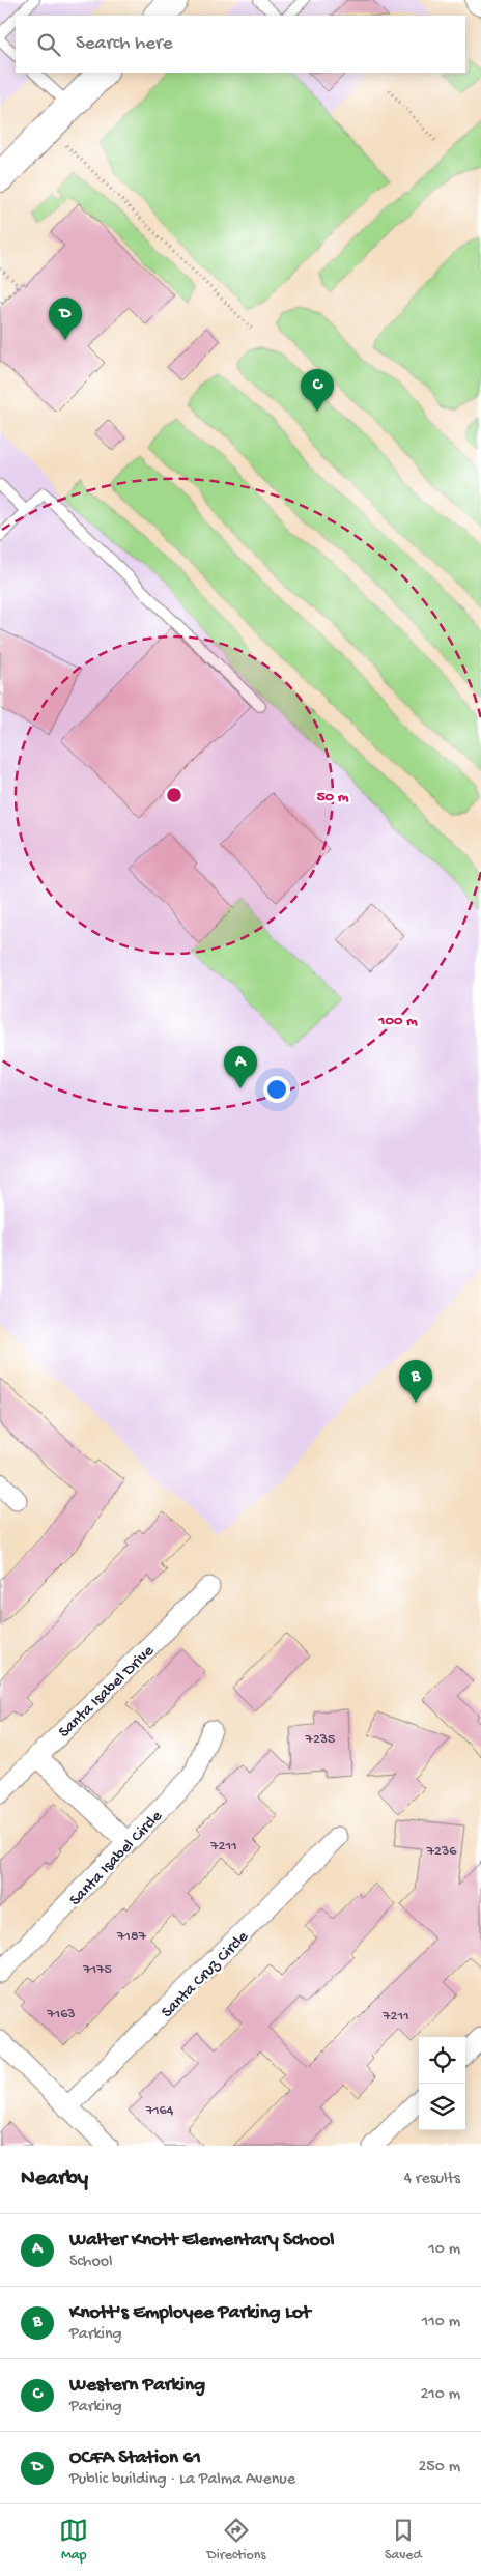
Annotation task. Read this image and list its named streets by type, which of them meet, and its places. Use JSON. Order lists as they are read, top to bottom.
{
  "streets": {
    "street": ["Santa Isabel Drive", "Santa Isabel Circle", "Santa Cruz Circle"]
  },
  "house_numbers": [
    "7235",
    "7211",
    "7236",
    "7187",
    "7175",
    "7163",
    "7211",
    "7164"
  ],
  "page": {
    "search": "Search here",
    "pins": [
      "D",
      "C",
      "A",
      "B"
    ],
    "heading": ["Nearby", "4 results"],
    "list": [
      {
        "mark": "A",
        "name": "Walter Knott Elementary School",
        "note": "School",
        "value": "10 m"
      },
      {
        "mark": "B",
        "name": "Knott's Employee Parking Lot",
        "note": "Parking",
        "value": "110 m"
      },
      {
        "mark": "C",
        "name": "Western Parking",
        "note": "Parking",
        "value": "210 m"
      },
      {
        "mark": "D",
        "name": "OCFA Station 61",
        "note": "Public building · La Palma Avenue",
        "value": "250 m"
      }
    ],
    "nav": ["Map", "Directions", "Saved"]
  },
  "rings": ["50 m", "100 m"]
}
